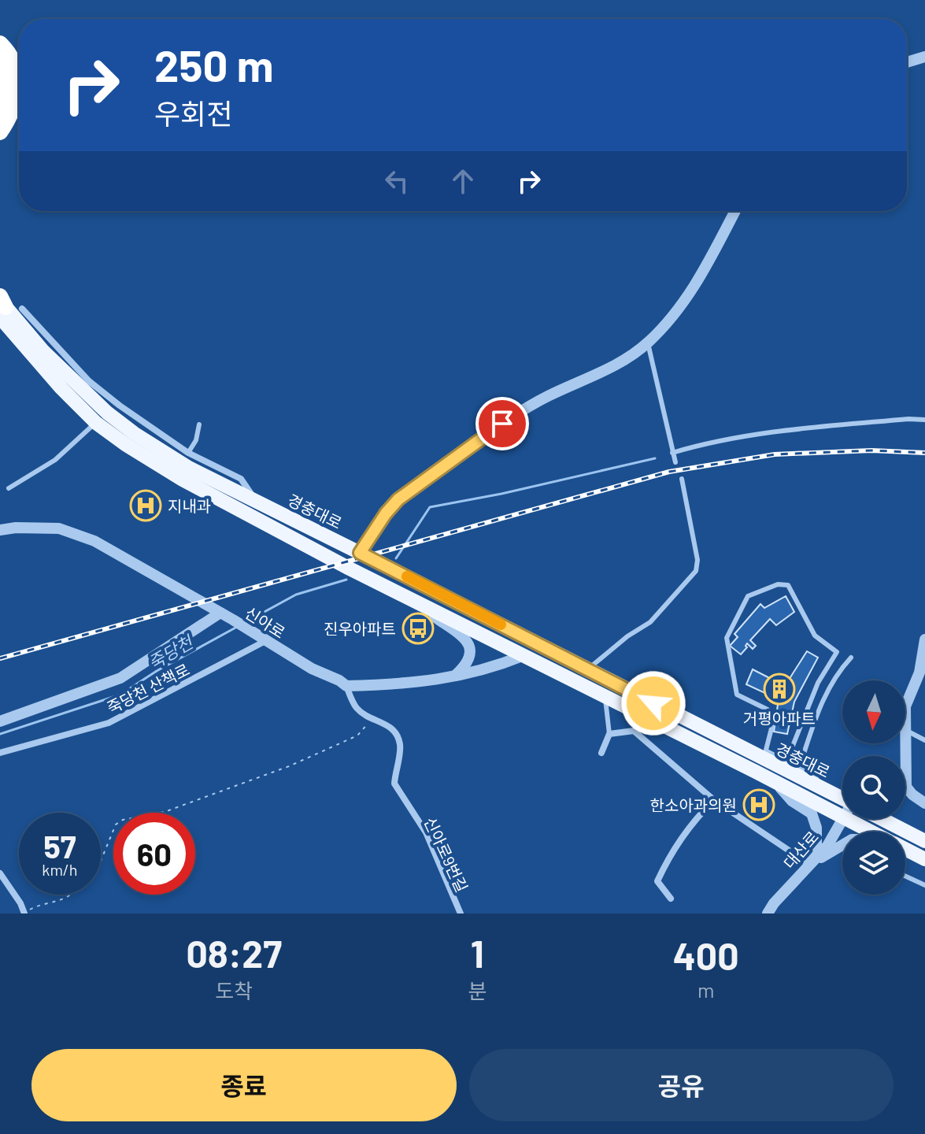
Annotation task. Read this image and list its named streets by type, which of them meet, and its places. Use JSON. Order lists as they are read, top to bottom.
{
  "streets": {
    "main road": ["경충대로"],
    "street": [
      "신아로",
      "죽당천 산책로",
      "대산로",
      "신아로9번길"
    ]
  },
  "crossings": [
    ["경충대로", "신아로"],
    ["신아로", "죽당천 산책로"],
    ["신아로", "신아로9번길"]
  ],
  "water": ["죽당천"],
  "places": {
    "hospital": ["지내과", "한소아과의원"],
    "bus stop": ["진우아파트"],
    "building": ["거평아파트"]
  },
  "north": "bottom",
  "page": {
    "turn": ["250 m", "우회전"],
    "speed": "57 km/h",
    "limit": "60",
    "eta": [
      "08:27",
      "도착",
      "1",
      "분",
      "400",
      "m"
    ],
    "buttons": ["종료", "공유"]
  }
}
